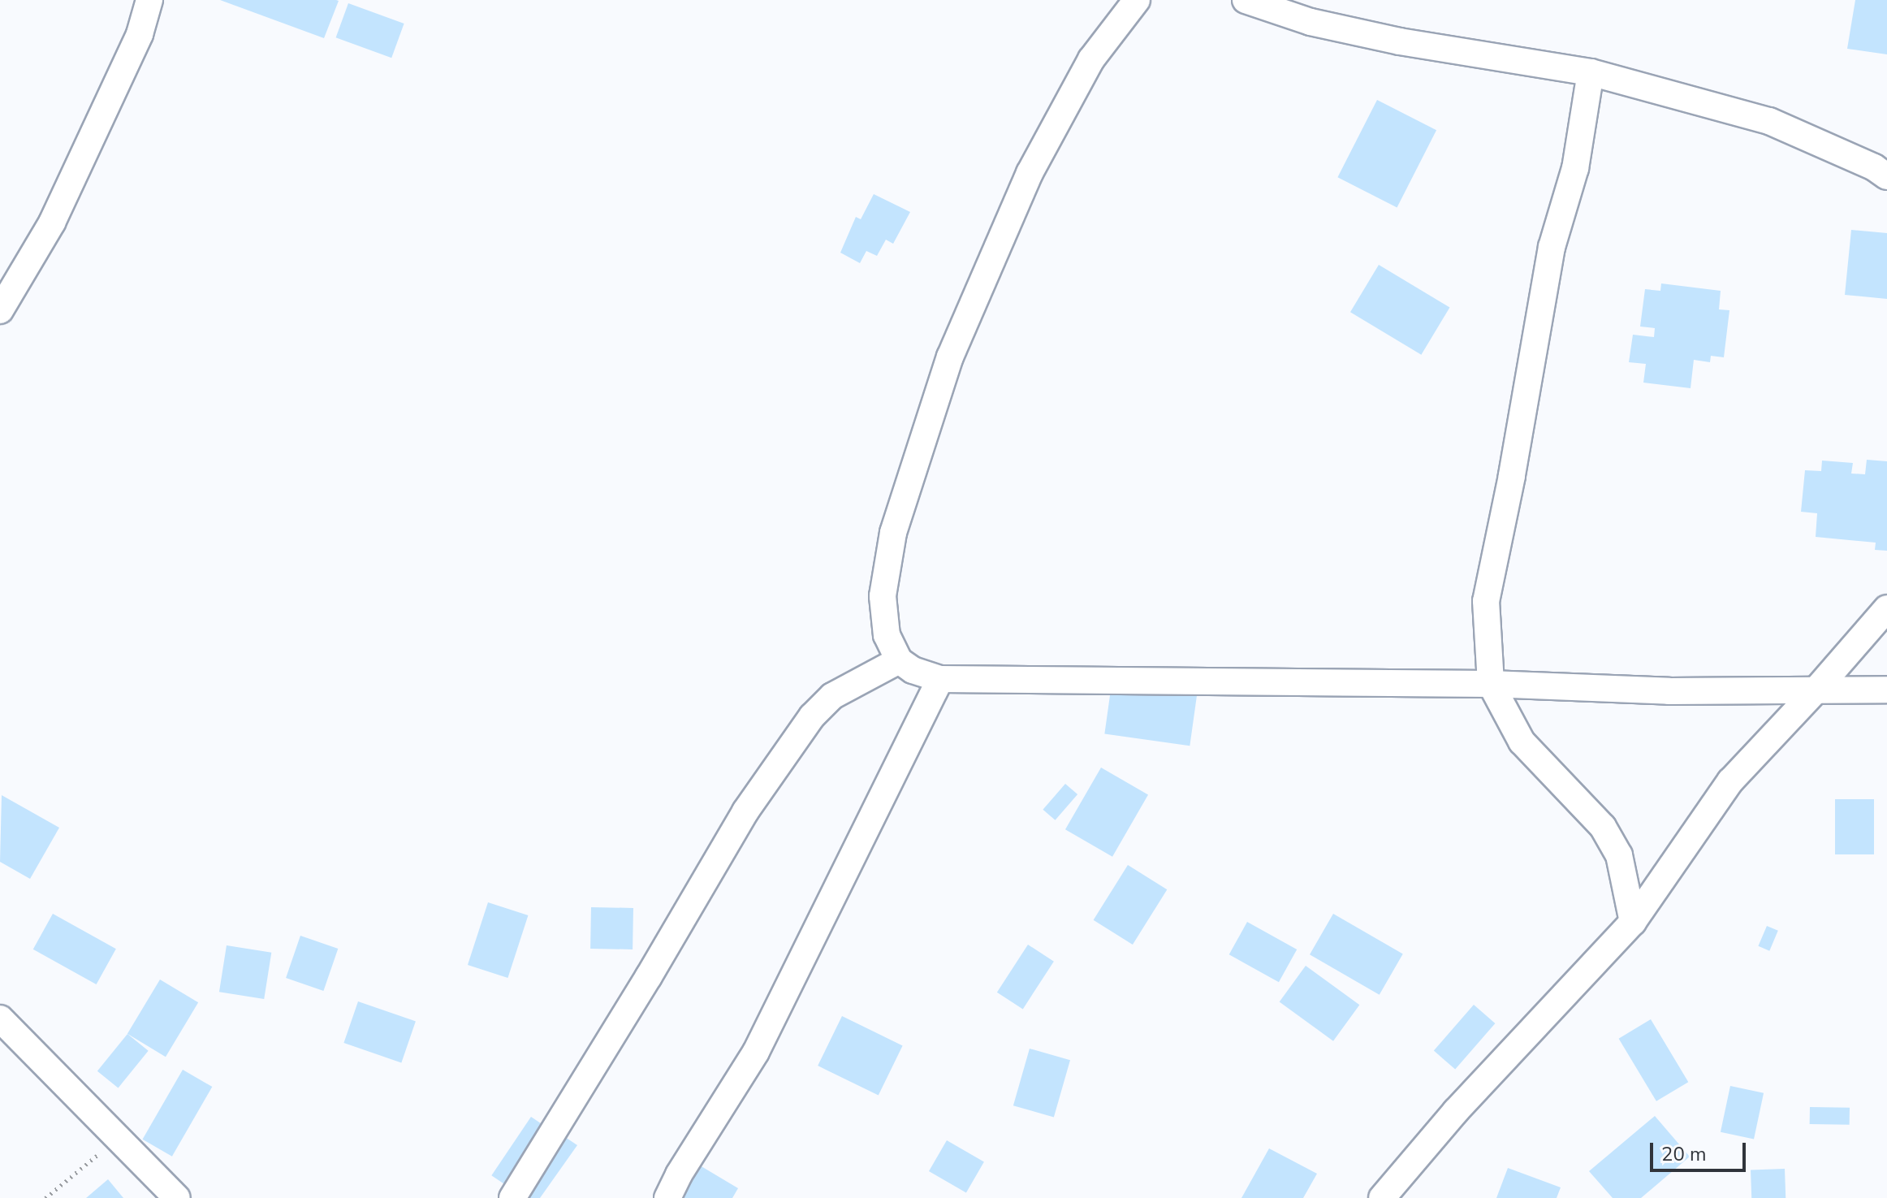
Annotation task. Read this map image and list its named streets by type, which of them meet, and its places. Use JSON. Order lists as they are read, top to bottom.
{
  "scale_bar": "20 m"
}
